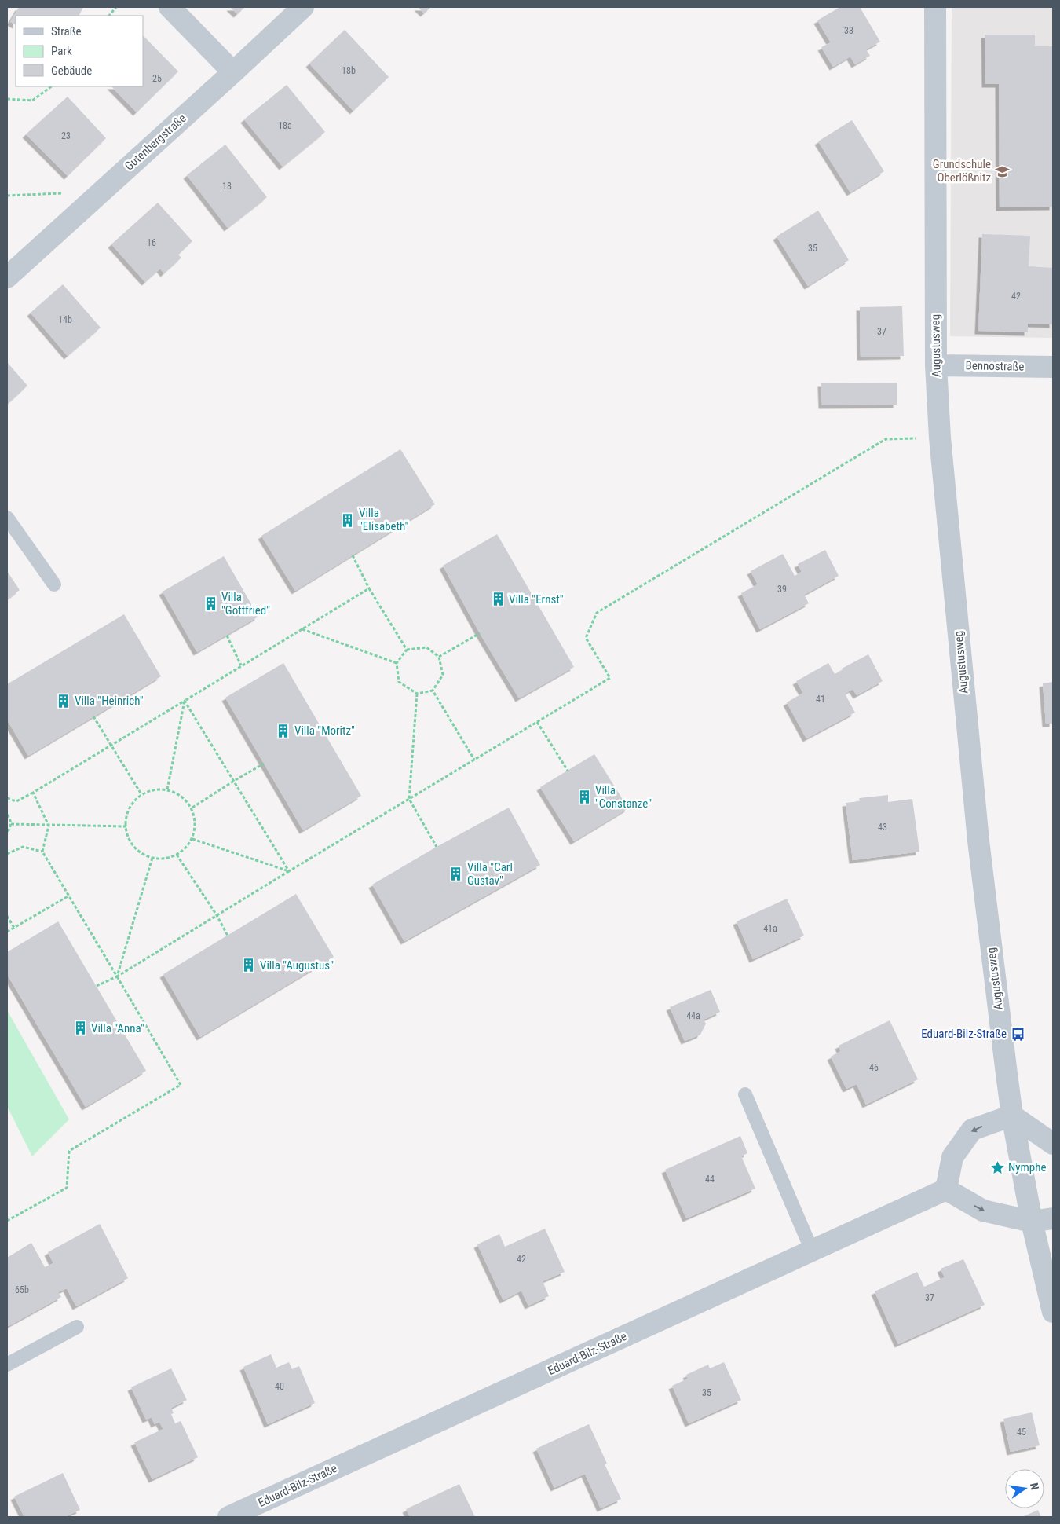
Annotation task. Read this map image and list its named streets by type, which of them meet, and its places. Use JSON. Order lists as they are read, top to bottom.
{
  "streets": {
    "street": [
      "Gutenbergstraße",
      "Augustusweg",
      "Bennostraße",
      "Eduard-Bilz-Straße"
    ]
  },
  "crossings": [
    ["Augustusweg", "Bennostraße"]
  ],
  "places": {
    "school or university": ["Grundschule Oberlößnitz"],
    "building": [
      "Villa \"Elisabeth\"",
      "Villa \"Ernst\"",
      "Villa \"Gottfried\"",
      "Villa \"Heinrich\"",
      "Villa \"Moritz\"",
      "Villa \"Constanze\"",
      "Villa \"Carl Gustav\"",
      "Villa \"Augustus\"",
      "Villa \"Anna\""
    ],
    "bus stop": ["Eduard-Bilz-Straße"],
    "place": ["Nymphe"]
  },
  "house_numbers": [
    "33",
    "18b",
    "25",
    "18a",
    "23",
    "18",
    "16",
    "35",
    "42",
    "14b",
    "37",
    "39",
    "41",
    "43",
    "41a",
    "44a",
    "46",
    "44",
    "42",
    "65b",
    "37",
    "40",
    "35",
    "45"
  ],
  "legend": ["Straße", "Park", "Gebäude"],
  "north": "right"
}
